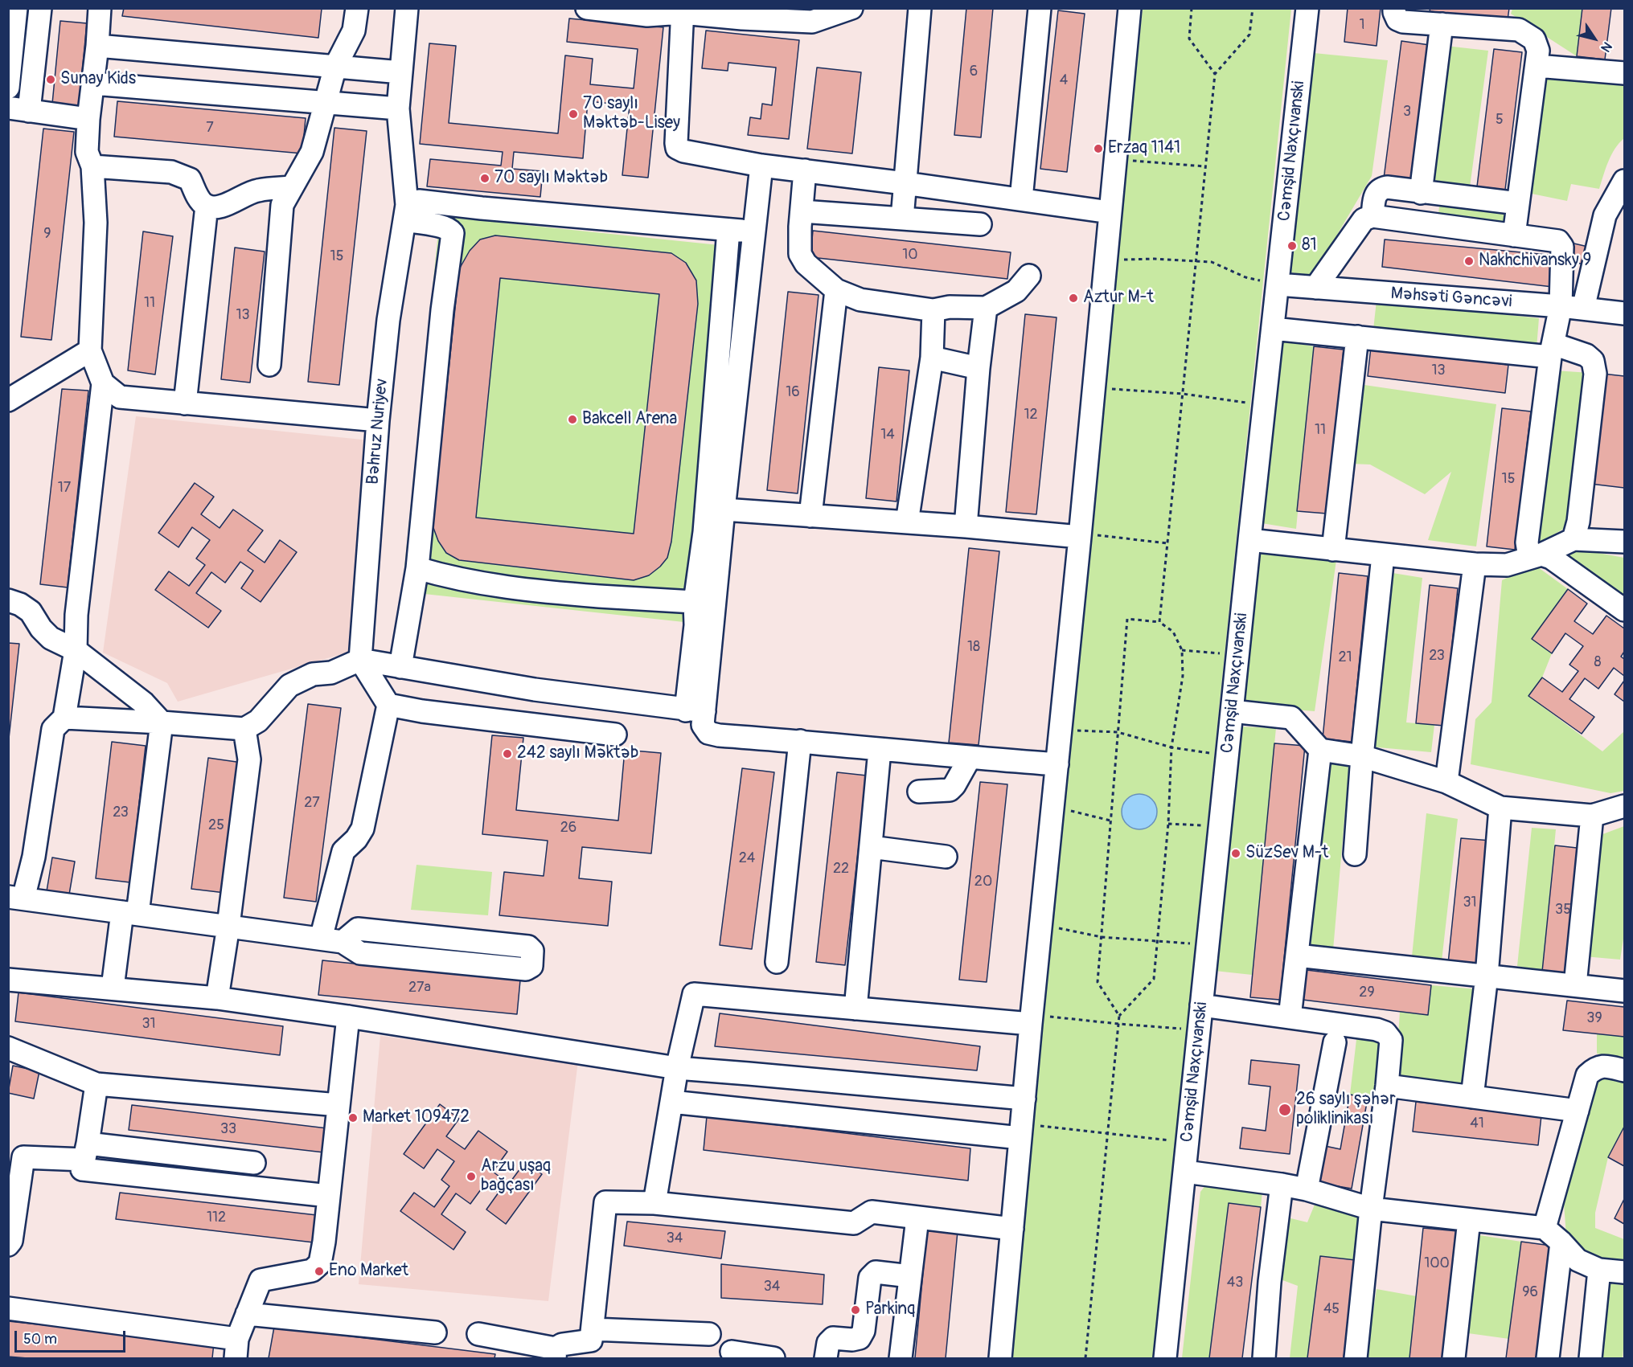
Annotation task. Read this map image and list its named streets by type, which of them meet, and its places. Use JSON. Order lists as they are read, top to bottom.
{
  "streets": {
    "street": ["Cəmşid Naxçıvanski", "Məhsəti Gəncəvi", "Bəhruz Nuriyev"]
  },
  "crossings": [
    ["Cəmşid Naxçıvanski", "Məhsəti Gəncəvi"]
  ],
  "places": [
    "Sunay Kids",
    "70 saylı Məktəb-Lisey",
    "Erzaq 1141",
    "70 saylı Məktəb",
    "81",
    "Nakhchivansky 9",
    "Aztur M-t",
    "Bakcell Arena",
    "242 saylı Məktəb",
    "SüzSev M-t",
    "26 saylı şəhər poliklinikası",
    "Market 109472",
    "Arzu uşaq bağçası",
    "Eno Market",
    "Parkinq"
  ],
  "house_numbers": [
    "1",
    "6",
    "4",
    "3",
    "5",
    "7",
    "9",
    "10",
    "15",
    "11",
    "13",
    "13",
    "16",
    "12",
    "11",
    "14",
    "15",
    "17",
    "18",
    "23",
    "21",
    "8",
    "27",
    "23",
    "25",
    "26",
    "24",
    "22",
    "20",
    "31",
    "35",
    "27a",
    "29",
    "39",
    "31",
    "41",
    "33",
    "112",
    "34",
    "100",
    "43",
    "34",
    "96",
    "45"
  ],
  "scale_bar": "50 m",
  "north": "bottom right"
}
